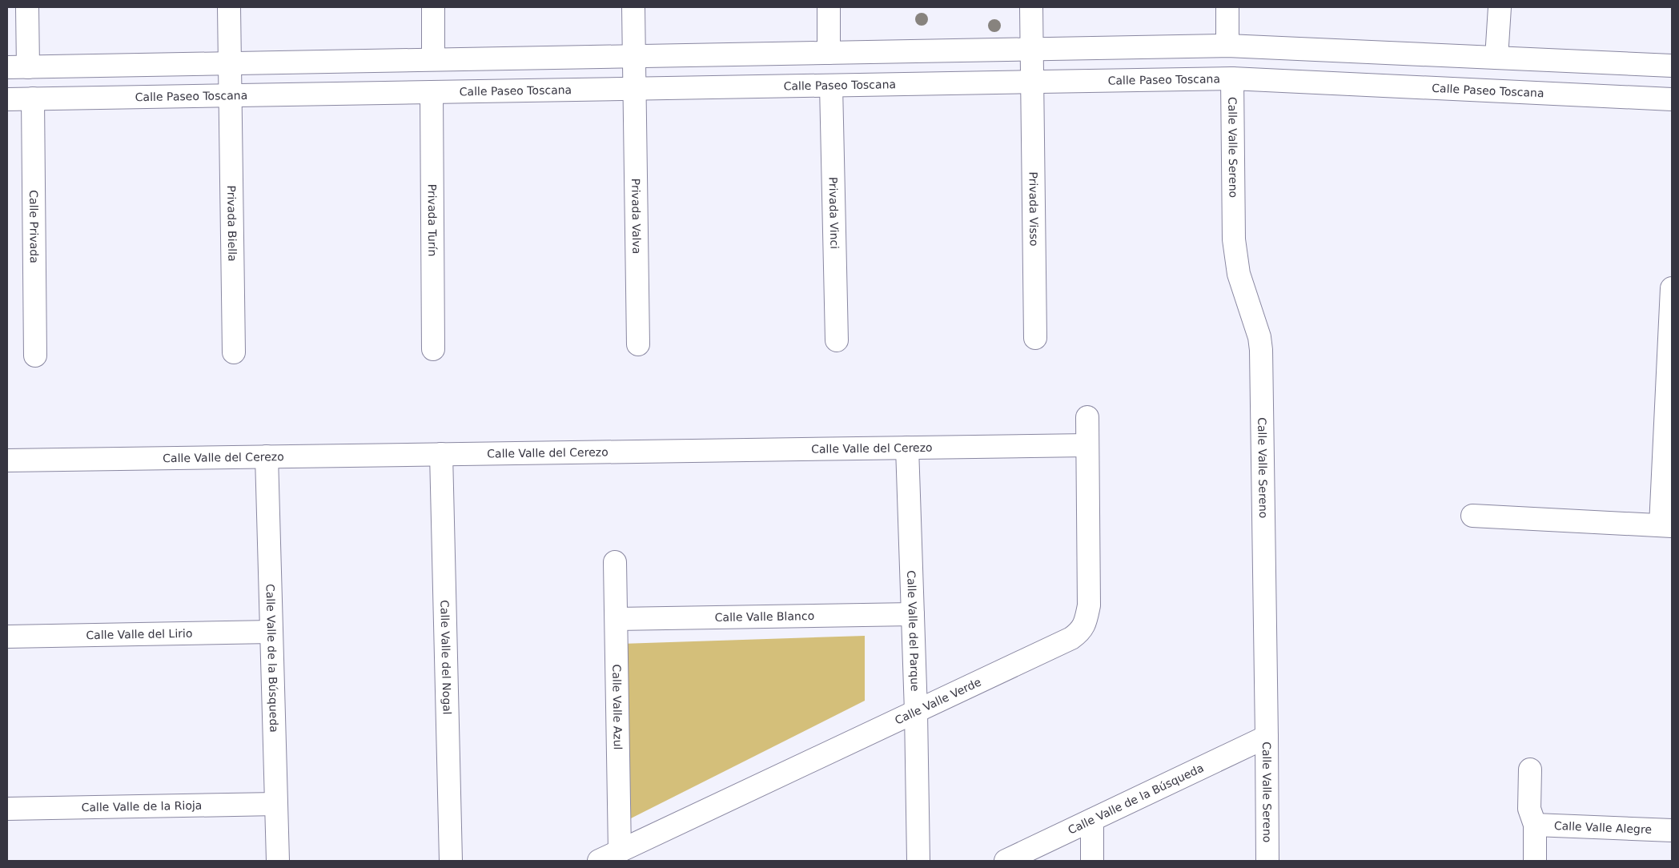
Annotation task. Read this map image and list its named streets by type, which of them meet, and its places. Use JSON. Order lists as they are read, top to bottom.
{
  "streets": {
    "street": [
      "Calle Paseo Toscana",
      "Calle Valle Sereno",
      "Privada Visso",
      "Privada Vinci",
      "Privada Valva",
      "Privada Turín",
      "Privada Biella",
      "Calle Privada",
      "Calle Valle del Cerezo",
      "Calle Valle Blanco",
      "Calle Valle del Parque",
      "Calle Valle del Lirio",
      "Calle Valle del Nogal",
      "Calle Valle de la Búsqueda",
      "Calle Valle Verde",
      "Calle Valle Azul",
      "Calle Valle de la Rioja",
      "Calle Valle Alegre"
    ]
  },
  "crossings": [
    ["Calle Paseo Toscana", "Calle Valle Sereno"],
    ["Calle Paseo Toscana", "Privada Visso"],
    ["Calle Paseo Toscana", "Privada Vinci"],
    ["Calle Paseo Toscana", "Privada Valva"],
    ["Calle Paseo Toscana", "Privada Turín"],
    ["Calle Paseo Toscana", "Privada Biella"],
    ["Calle Paseo Toscana", "Calle Privada"],
    ["Calle Valle Sereno", "Calle Valle de la Búsqueda"],
    ["Calle Valle del Cerezo", "Calle Valle del Parque"],
    ["Calle Valle del Cerezo", "Calle Valle del Nogal"],
    ["Calle Valle del Cerezo", "Calle Valle de la Búsqueda"],
    ["Calle Valle del Cerezo", "Calle Valle Verde"],
    ["Calle Valle Blanco", "Calle Valle del Parque"],
    ["Calle Valle Blanco", "Calle Valle Azul"],
    ["Calle Valle del Parque", "Calle Valle Verde"],
    ["Calle Valle del Lirio", "Calle Valle de la Búsqueda"],
    ["Calle Valle de la Búsqueda", "Calle Valle de la Rioja"],
    ["Calle Valle Verde", "Calle Valle Azul"]
  ]
}
